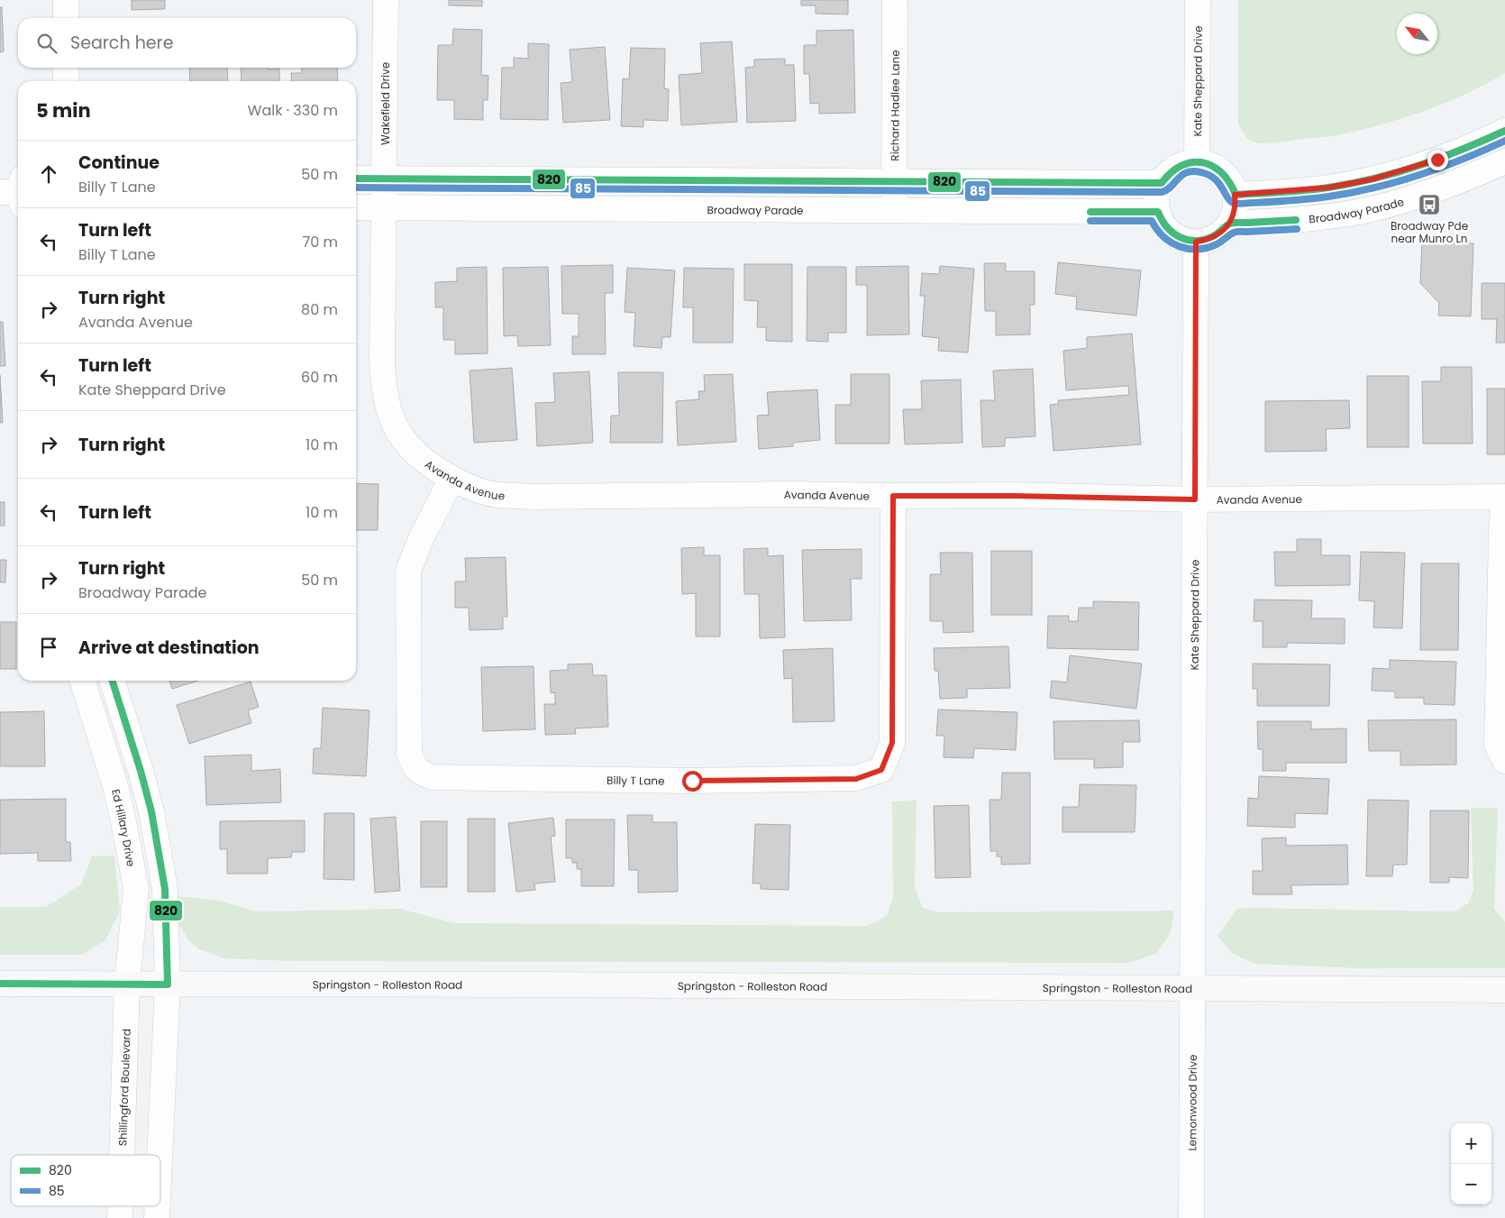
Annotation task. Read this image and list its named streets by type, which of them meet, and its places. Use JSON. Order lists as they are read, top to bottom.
{
  "streets": {
    "main road": ["Springston - Rolleston Road"],
    "street": [
      "Kate Sheppard Drive",
      "Wakefield Drive",
      "Richard Hadlee Lane",
      "Broadway Parade",
      "Avanda Avenue",
      "Billy T Lane",
      "Ed Hillary Drive",
      "Shillingford Boulevard",
      "Lemonwood Drive"
    ]
  },
  "crossings": [
    ["Kate Sheppard Drive", "Broadway Parade"],
    ["Kate Sheppard Drive", "Avanda Avenue"],
    ["Kate Sheppard Drive", "Springston - Rolleston Road"],
    ["Kate Sheppard Drive", "Lemonwood Drive"],
    ["Wakefield Drive", "Broadway Parade"],
    ["Wakefield Drive", "Avanda Avenue"],
    ["Richard Hadlee Lane", "Broadway Parade"],
    ["Broadway Parade", "Avanda Avenue"],
    ["Avanda Avenue", "Billy T Lane"],
    ["Ed Hillary Drive", "Springston - Rolleston Road"],
    ["Ed Hillary Drive", "Shillingford Boulevard"],
    ["Springston - Rolleston Road", "Shillingford Boulevard"],
    ["Springston - Rolleston Road", "Lemonwood Drive"]
  ],
  "places": {
    "bus stop": ["Broadway Pde near Munro Ln"]
  },
  "lines": ["transit line 820", "transit line 85"],
  "legend": ["820", "85"],
  "north": "top left",
  "page": {
    "search": "Search here",
    "heading": ["5 min", "Walk · 330 m"],
    "list": [
      ["Continue", "Billy T Lane", "50 m"],
      ["Turn left", "Billy T Lane", "70 m"],
      ["Turn right", "Avanda Avenue", "80 m"],
      ["Turn left", "Kate Sheppard Drive", "60 m"],
      ["Turn right", "10 m"],
      ["Turn left", "10 m"],
      ["Turn right", "Broadway Parade", "50 m"],
      "Arrive at destination"
    ],
    "map_buttons": ["+", "−"]
  }
}
